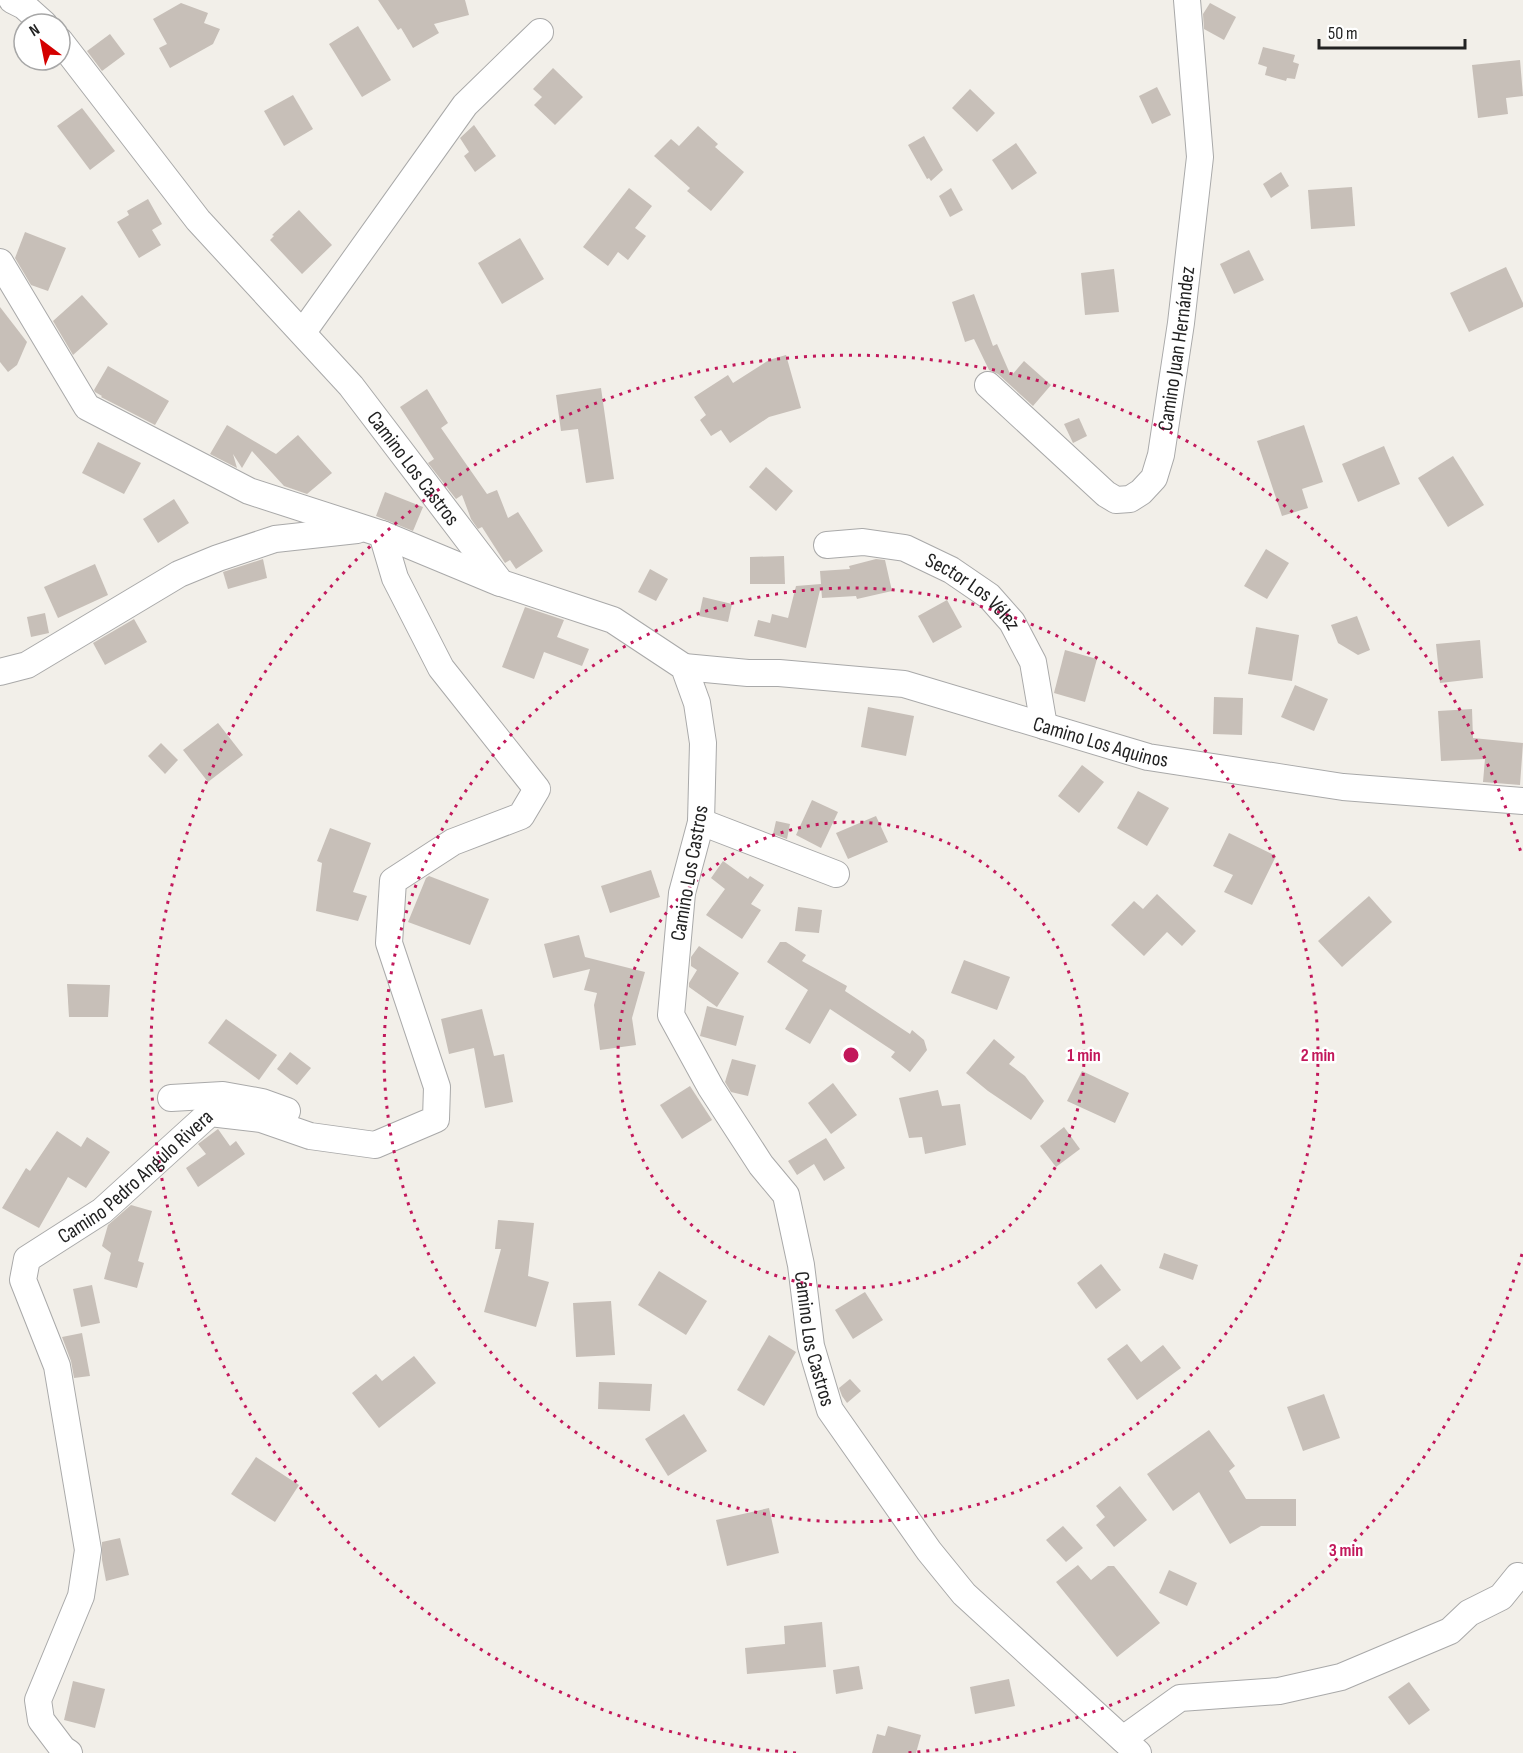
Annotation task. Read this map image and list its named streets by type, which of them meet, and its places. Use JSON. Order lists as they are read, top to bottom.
{
  "streets": {
    "street": [
      "Camino Juan Hernández",
      "Camino Los Castros",
      "Sector Los Vélez",
      "Camino Los Aquinos",
      "Camino Pedro Angulo Rivera"
    ]
  },
  "crossings": [
    ["Camino Los Castros", "Camino Los Aquinos"],
    ["Sector Los Vélez", "Camino Los Aquinos"]
  ],
  "scale_bar": "50 m",
  "north": "top left",
  "rings": ["1 min", "2 min", "3 min"]
}
